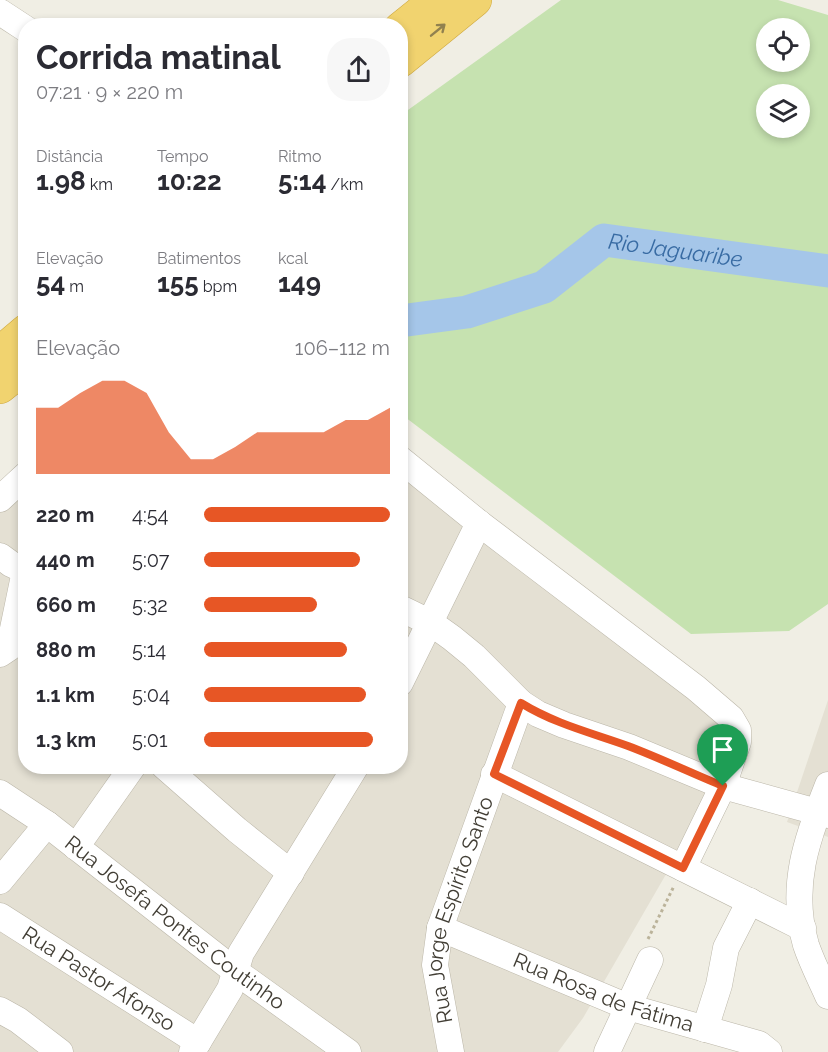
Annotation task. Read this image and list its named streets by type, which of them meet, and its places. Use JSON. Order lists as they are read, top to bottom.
{
  "streets": {
    "street": [
      "Rua Jorge Espírito Santo",
      "Rua Josefa Pontes Coutinho",
      "Rua Pastor Afonso",
      "Rua Rosa de Fátima"
    ]
  },
  "crossings": [
    ["Rua Jorge Espírito Santo", "Rua Rosa de Fátima"]
  ],
  "water": ["Rio Jaguaribe"],
  "page": {
    "heading": ["Corrida matinal", "07:21 · 9 × 220 m"],
    "stats": [
      ["Distância", "1.98 km"],
      ["Tempo", "10:22"],
      ["Ritmo", "5:14 /km"],
      ["Elevação", "54 m"],
      ["Batimentos", "155 bpm"],
      ["kcal", "149"]
    ],
    "chart": ["Elevação", "106–112 m"],
    "list": [
      {
        "name": "220 m",
        "note": "4:54"
      },
      {
        "name": "440 m",
        "note": "5:07"
      },
      {
        "name": "660 m",
        "note": "5:32"
      },
      {
        "name": "880 m",
        "note": "5:14"
      },
      {
        "name": "1.1 km",
        "note": "5:04"
      },
      {
        "name": "1.3 km",
        "note": "5:01"
      }
    ]
  }
}
